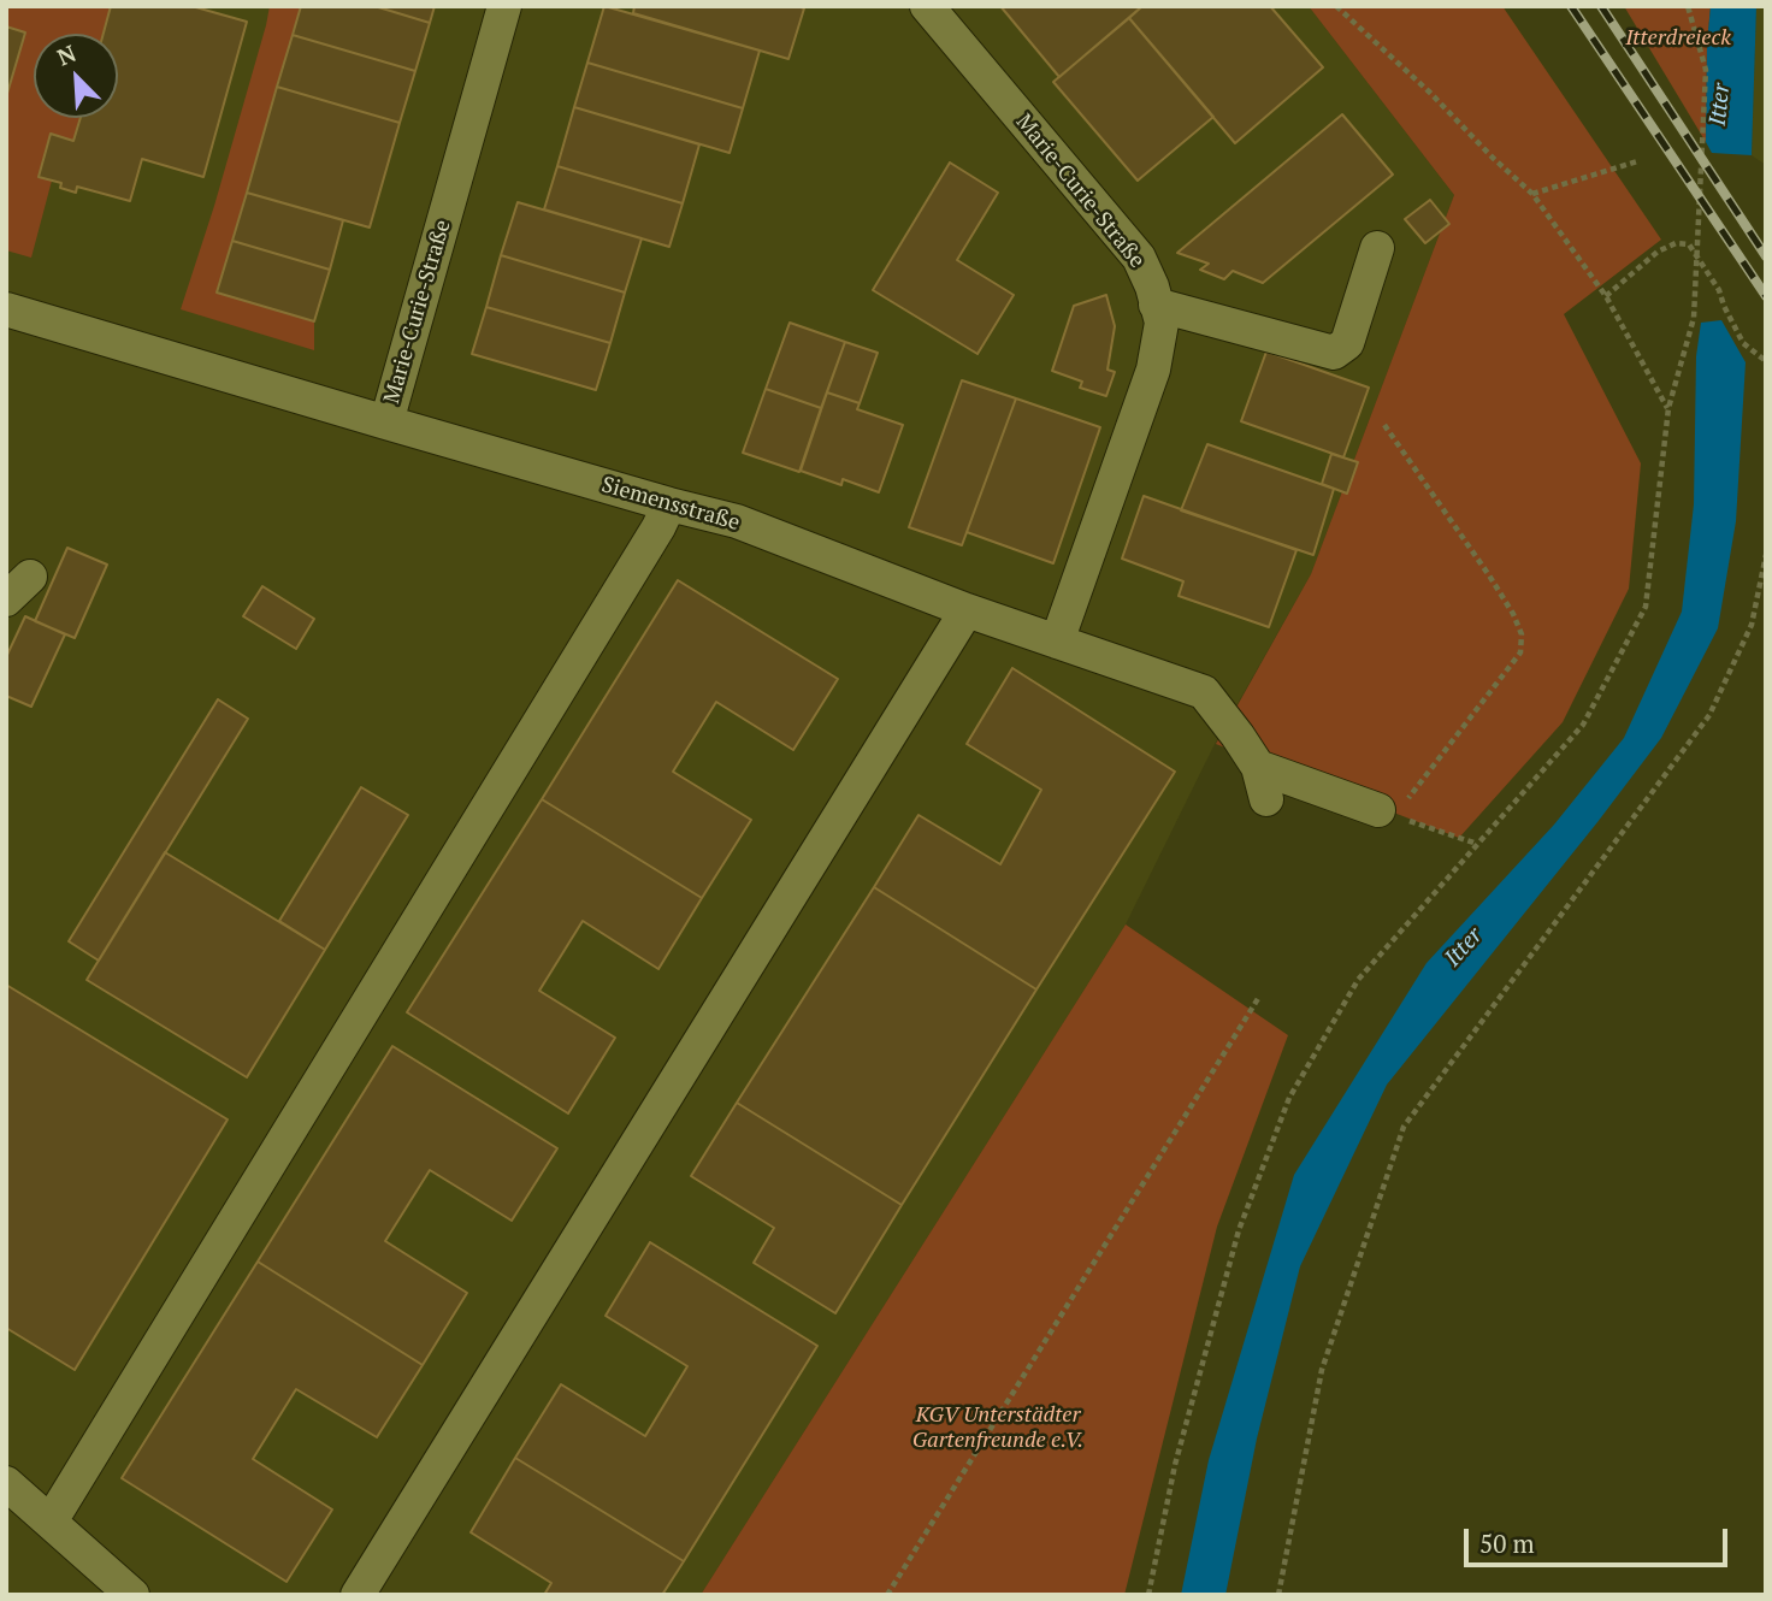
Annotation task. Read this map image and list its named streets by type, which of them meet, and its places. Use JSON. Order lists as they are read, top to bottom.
{
  "streets": {
    "street": ["Marie-Curie-Straße", "Siemensstraße"]
  },
  "crossings": [
    ["Marie-Curie-Straße", "Siemensstraße"]
  ],
  "water": ["Itter"],
  "parks": ["Itterdreieck", "KGV Unterstädter Gartenfreunde e.V."],
  "scale_bar": "50 m",
  "north": "top left"
}
